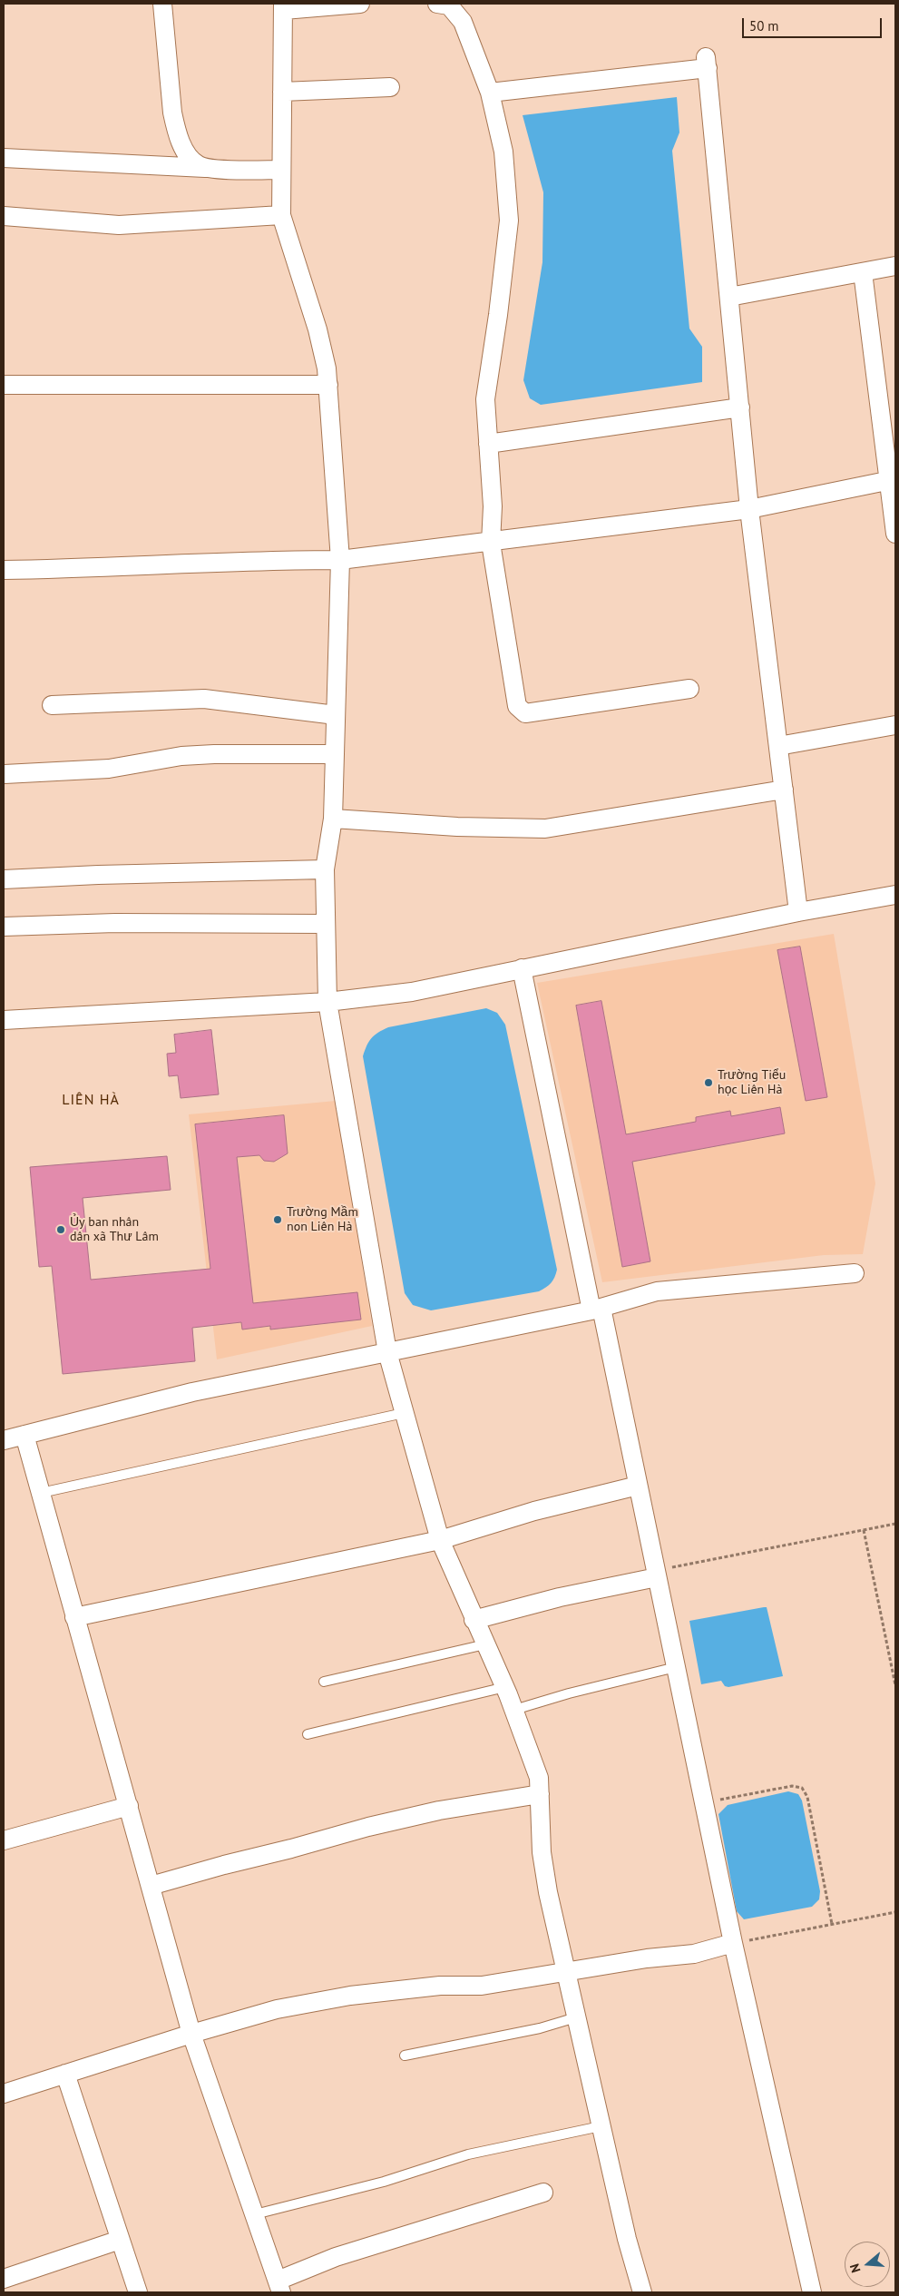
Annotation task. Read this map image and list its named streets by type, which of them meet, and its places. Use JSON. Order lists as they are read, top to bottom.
{
  "districts": ["LIÊN HÀ"],
  "places": ["Trường Tiểu học Liên Hà", "Trường Mầm non Liên Hà", "Ủy ban nhân dân xã Thư Lâm"],
  "scale_bar": "50 m",
  "north": "left"
}
